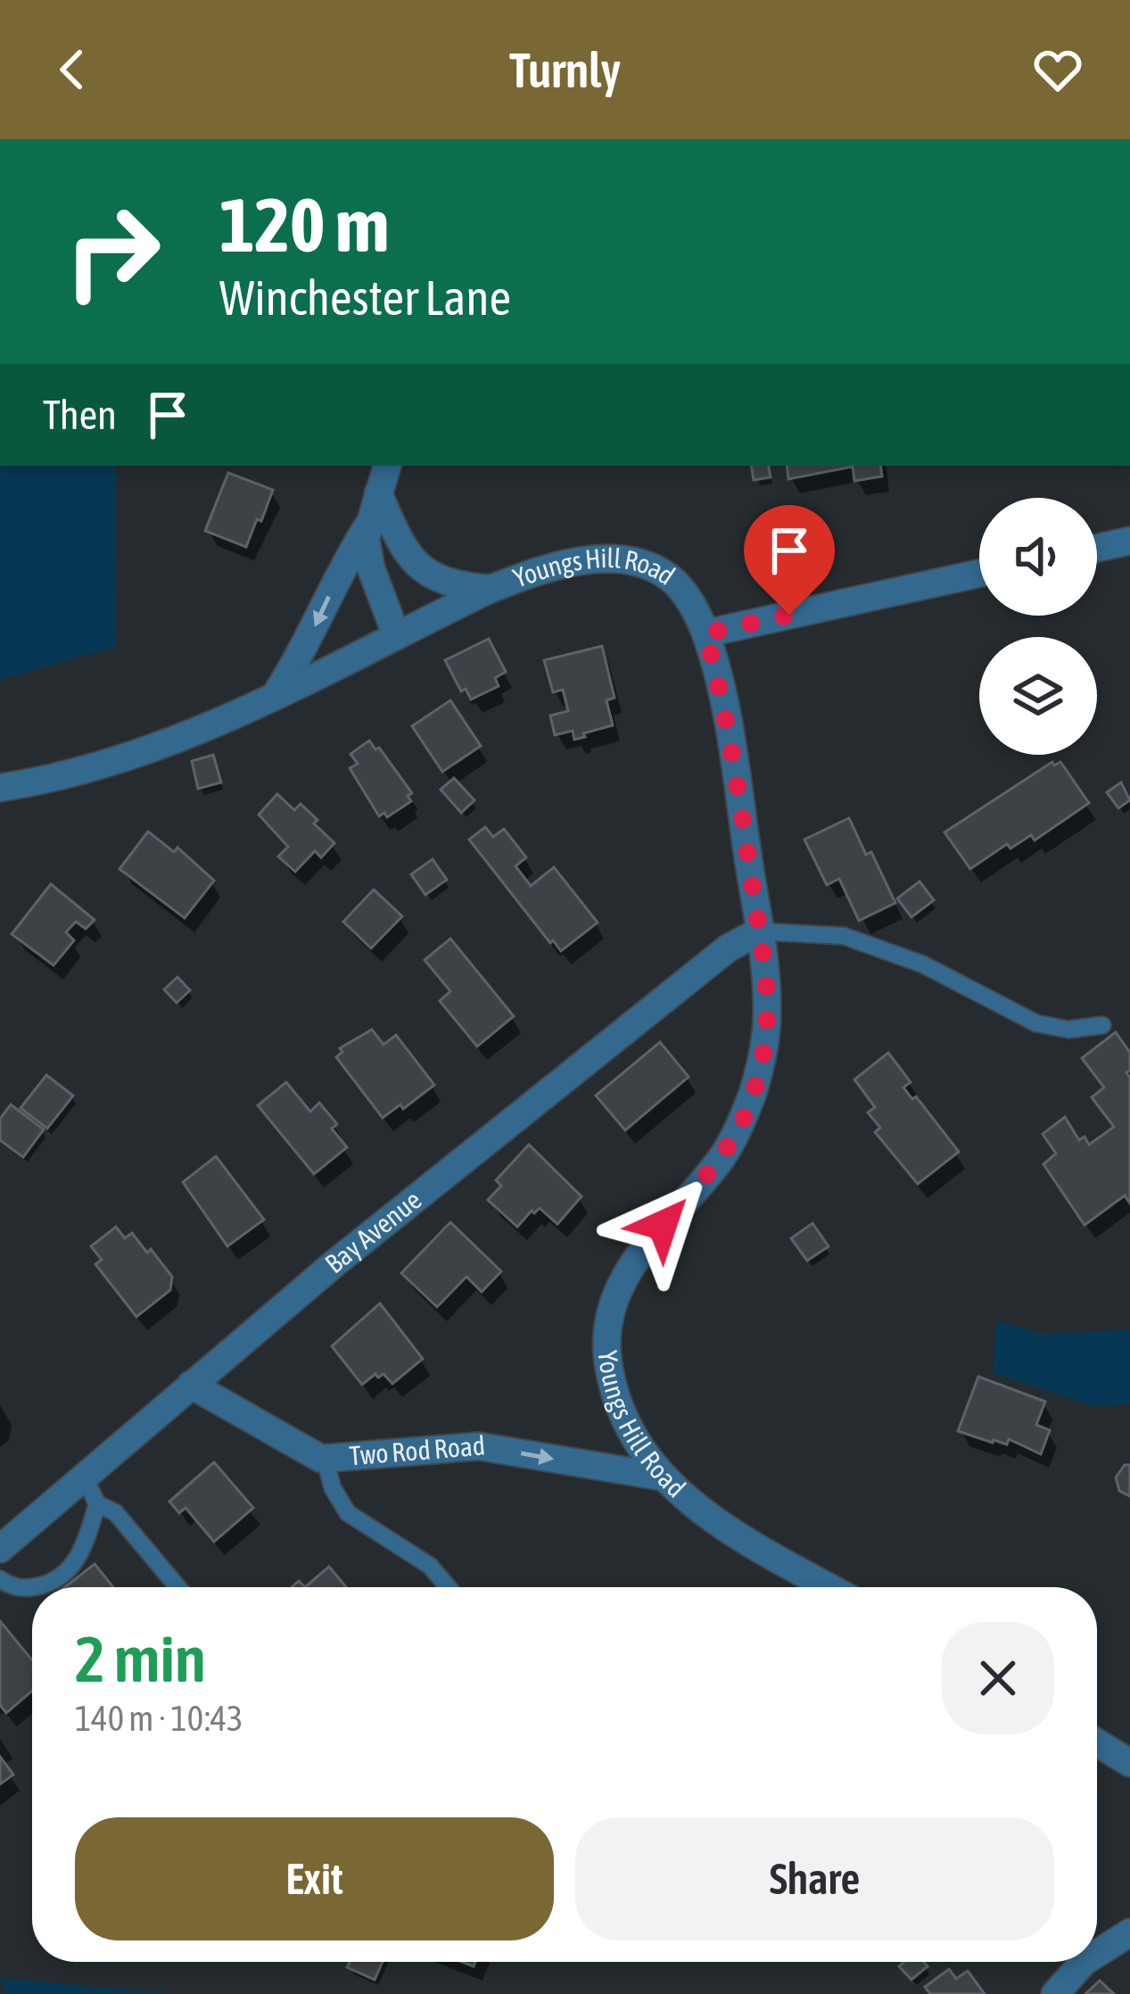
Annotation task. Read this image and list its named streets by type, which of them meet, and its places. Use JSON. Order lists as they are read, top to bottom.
{
  "streets": {
    "street": ["Youngs Hill Road", "Bay Avenue", "Two Rod Road"]
  },
  "crossings": [
    ["Youngs Hill Road", "Bay Avenue"],
    ["Youngs Hill Road", "Two Rod Road"],
    ["Bay Avenue", "Two Rod Road"]
  ],
  "one_way": ["Two Rod Road"],
  "page": {
    "header": "Turnly",
    "turn": ["120 m", "Winchester Lane"],
    "then": "Then",
    "heading": ["2 min", "140 m · 10:43"],
    "buttons": ["Exit", "Share"]
  }
}
